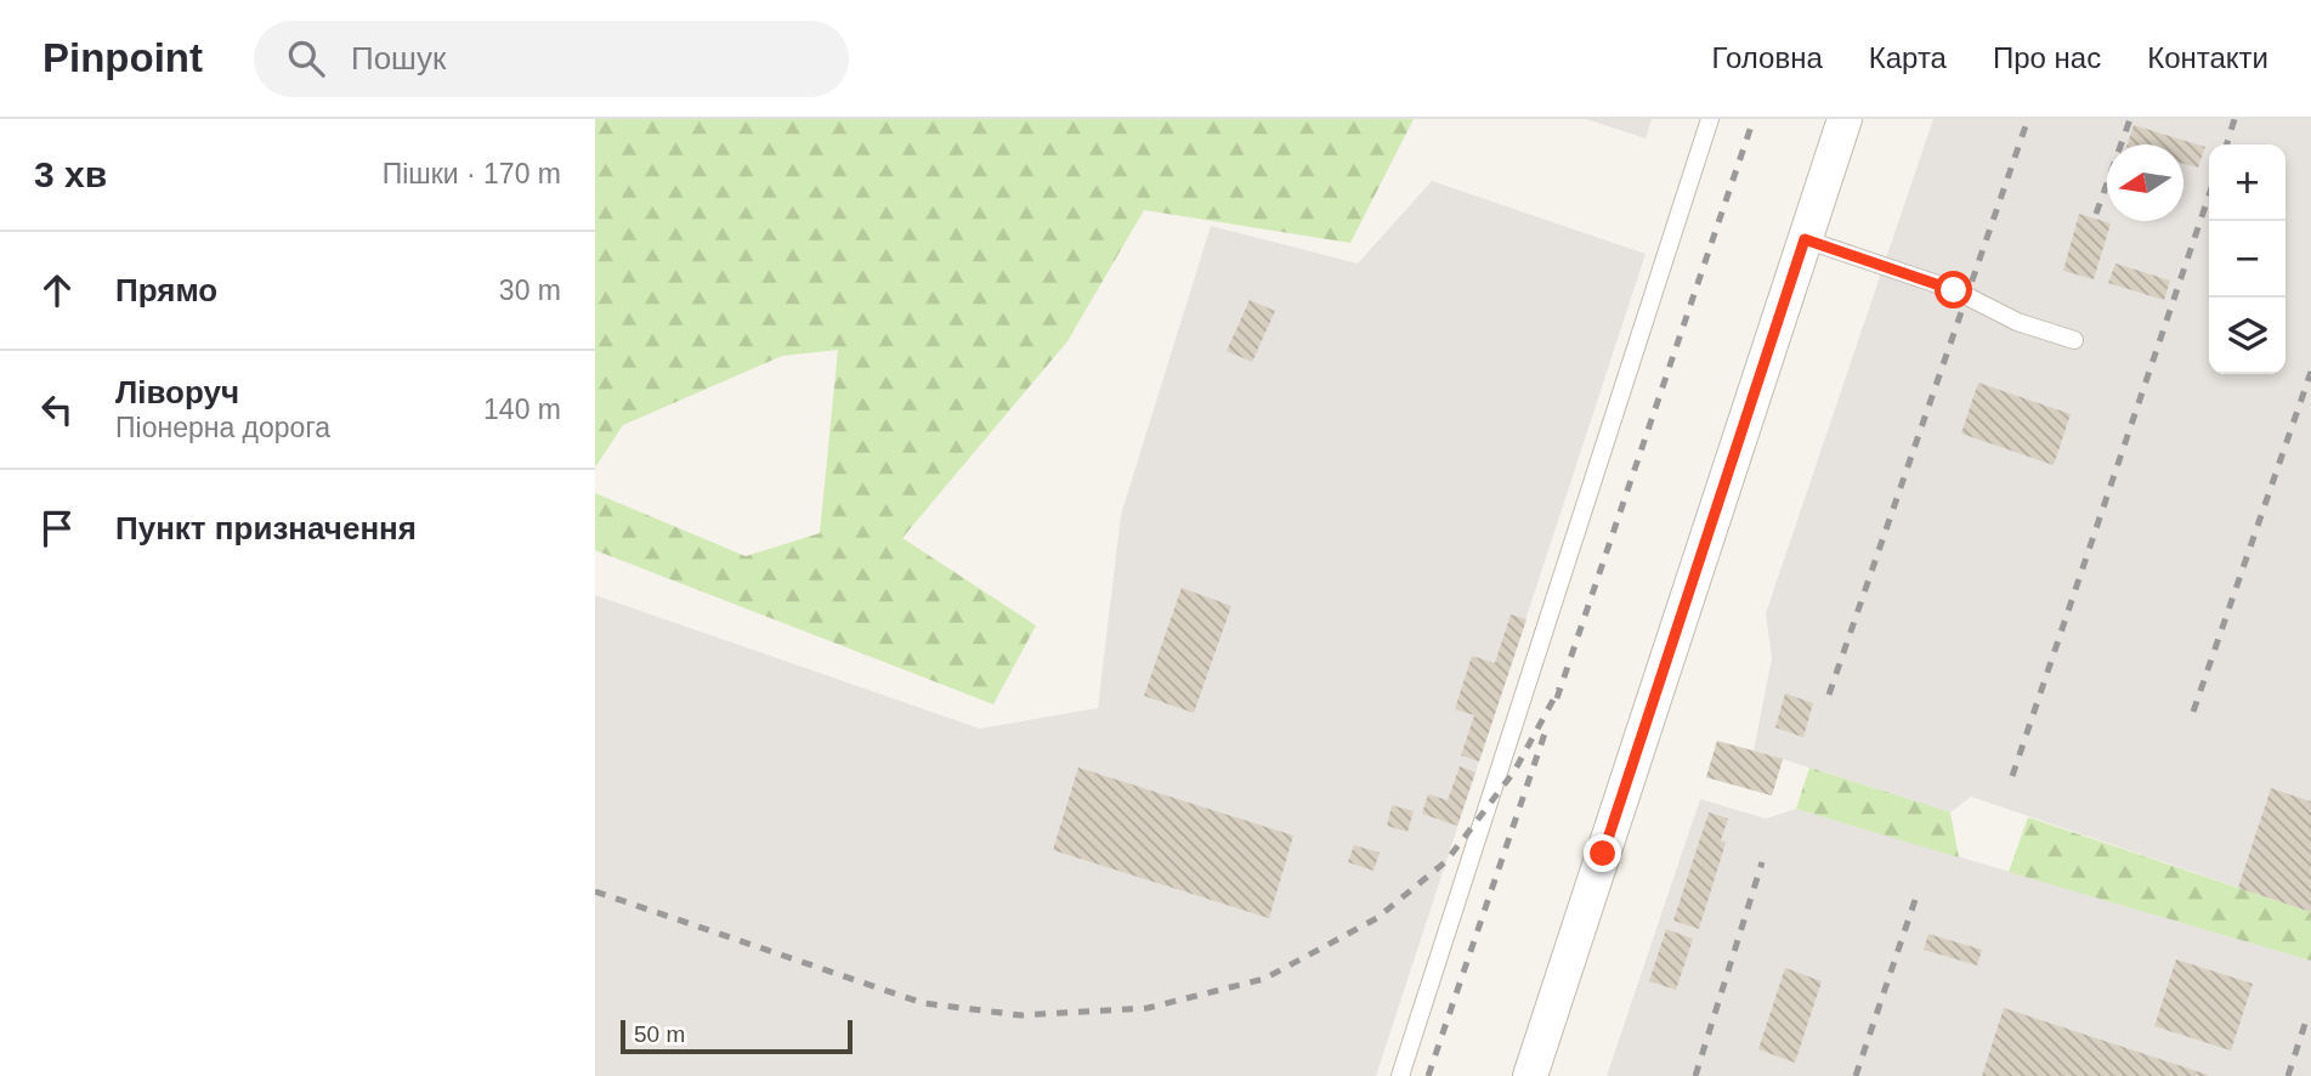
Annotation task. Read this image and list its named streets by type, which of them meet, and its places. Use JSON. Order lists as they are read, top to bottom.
{
  "scale_bar": "50 m",
  "north": "left",
  "page": {
    "header": "Pinpoint",
    "search": "Пошук",
    "nav": [
      "Головна",
      "Карта",
      "Про нас",
      "Контакти"
    ],
    "heading": ["3 хв", "Пішки · 170 m"],
    "map_buttons": ["+", "−"],
    "list": [
      ["Прямо", "30 m"],
      ["Ліворуч", "Піонерна дорога", "140 m"],
      "Пункт призначення"
    ],
    "scale": "50 m"
  }
}
